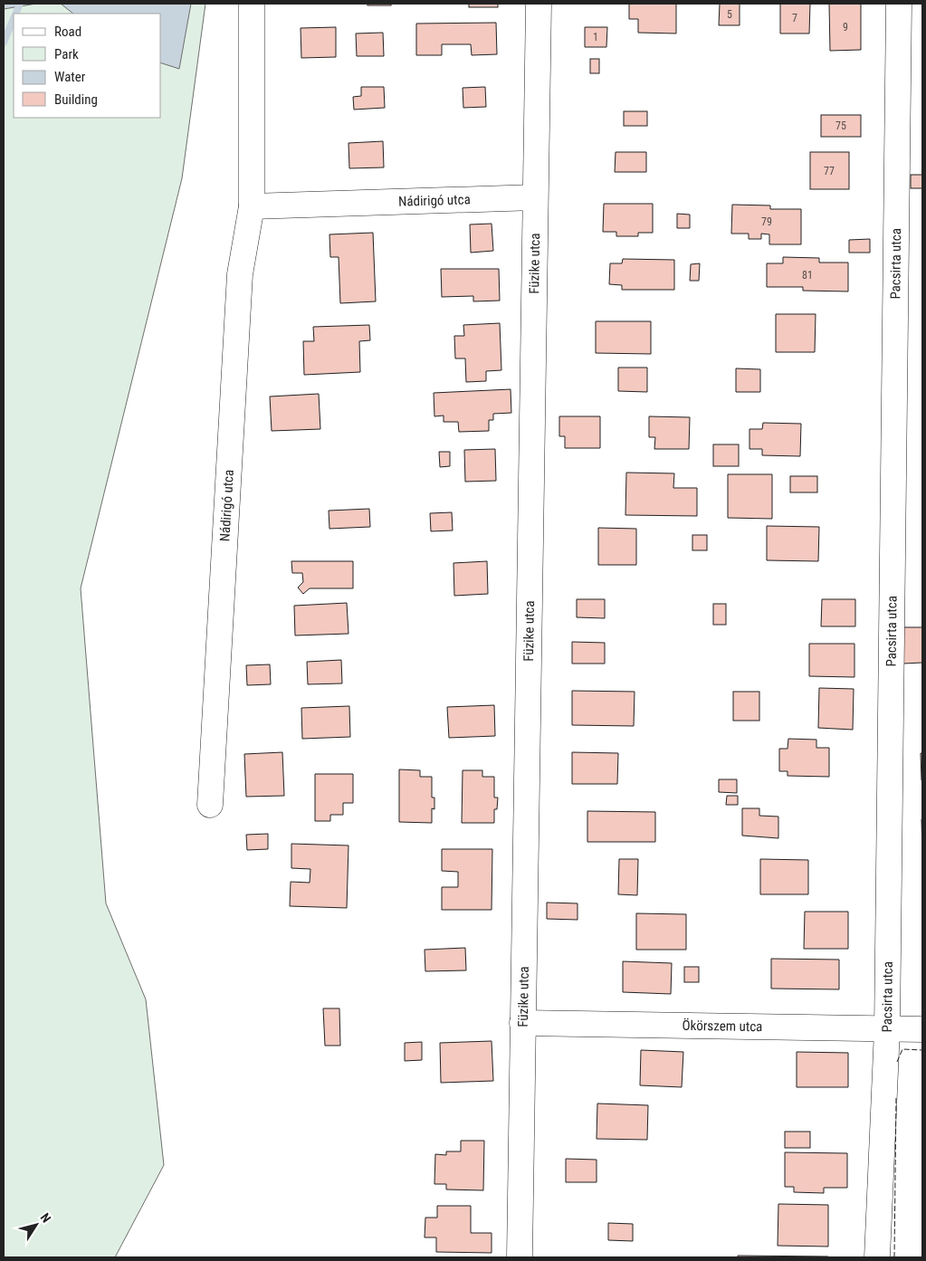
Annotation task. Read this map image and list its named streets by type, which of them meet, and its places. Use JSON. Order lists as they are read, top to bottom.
{
  "streets": {
    "street": [
      "Nádirigó utca",
      "Füzike utca",
      "Pacsirta utca",
      "Ökörszem utca"
    ]
  },
  "crossings": [
    ["Nádirigó utca", "Füzike utca"],
    ["Füzike utca", "Ökörszem utca"],
    ["Pacsirta utca", "Ökörszem utca"]
  ],
  "house_numbers": [
    "5",
    "7",
    "9",
    "1",
    "75",
    "77",
    "79",
    "81"
  ],
  "legend": [
    "Road",
    "Park",
    "Water",
    "Building"
  ],
  "north": "top right"
}
